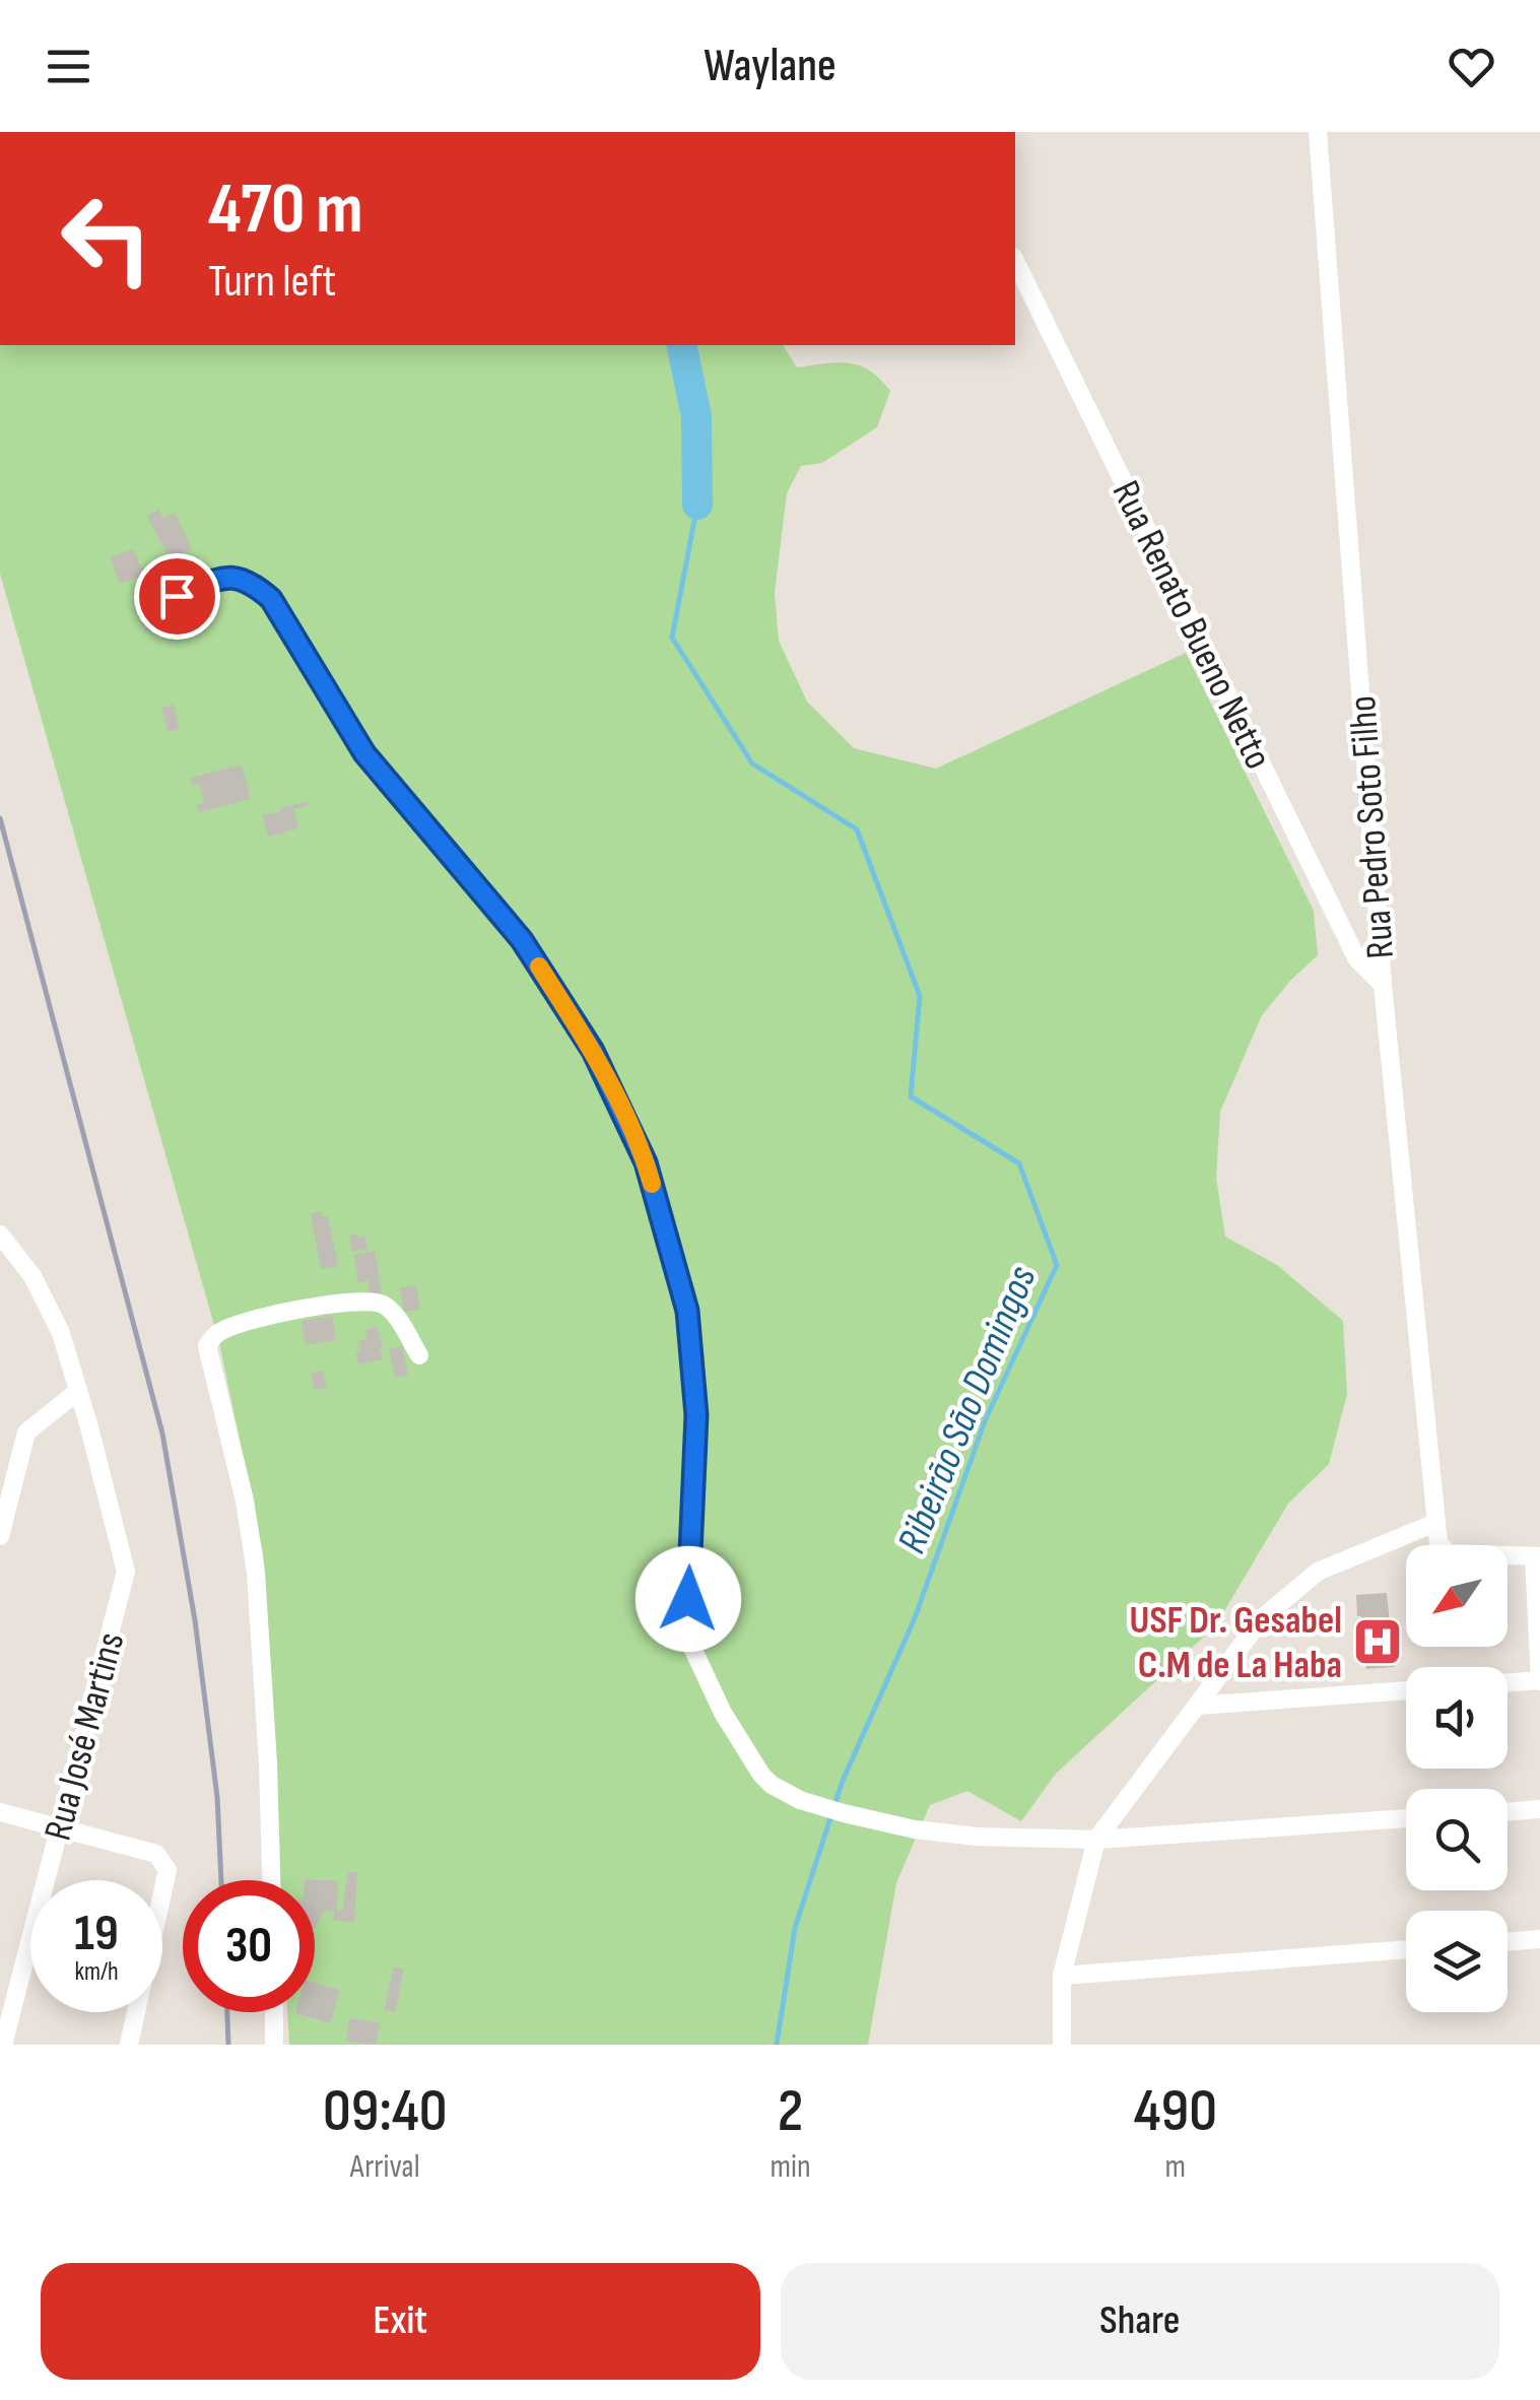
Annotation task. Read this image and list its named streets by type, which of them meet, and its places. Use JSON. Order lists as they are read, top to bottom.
{
  "streets": {
    "street": ["Rua Renato Bueno Netto", "Rua Pedro Soto Filho", "Rua José Martins"]
  },
  "crossings": [
    ["Rua Renato Bueno Netto", "Rua Pedro Soto Filho"]
  ],
  "water": ["Ribeirão São Domingos"],
  "places": {
    "hospital": ["USF Dr. Gesabel C.M de La Haba"]
  },
  "north": "bottom left",
  "page": {
    "header": "Waylane",
    "turn": ["470 m", "Turn left"],
    "speed": "19 km/h",
    "limit": "30",
    "eta": [
      "09:40",
      "Arrival",
      "2",
      "min",
      "490",
      "m"
    ],
    "buttons": ["Exit", "Share"]
  }
}
